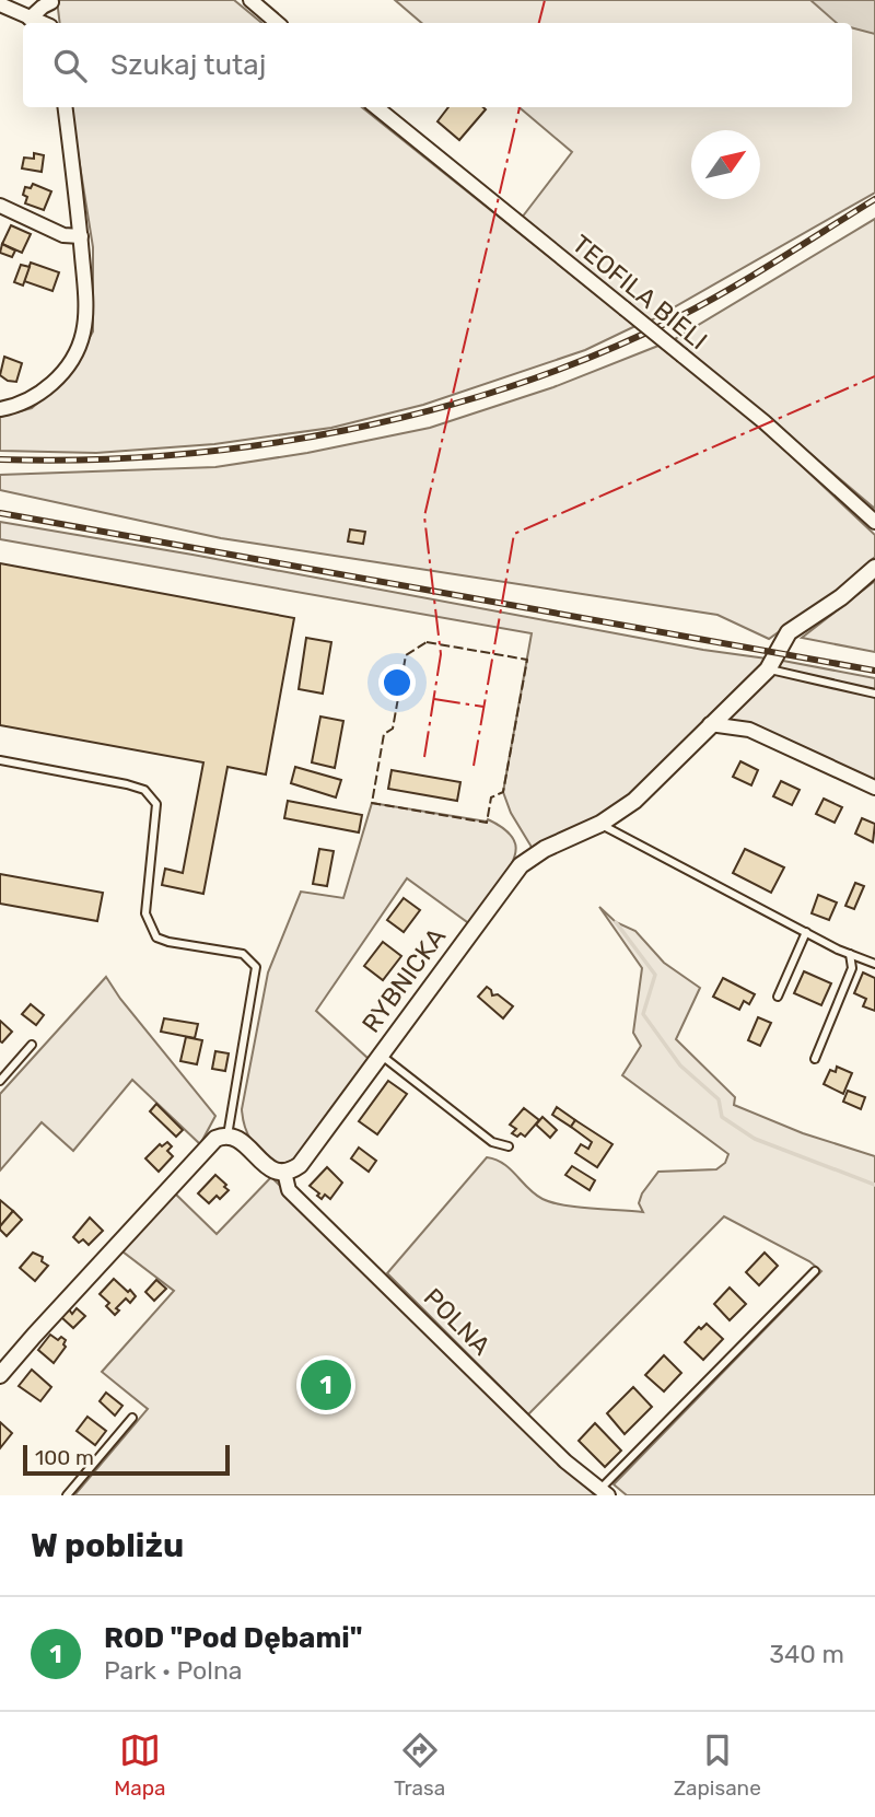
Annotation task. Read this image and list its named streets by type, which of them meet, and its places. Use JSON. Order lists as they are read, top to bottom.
{
  "streets": {
    "street": ["TEOFILA BIELI", "RYBNICKA", "POLNA"]
  },
  "crossings": [
    ["RYBNICKA", "POLNA"]
  ],
  "scale_bar": "100 m",
  "north": "top right",
  "page": {
    "search": "Szukaj tutaj",
    "pins": "1",
    "scale": "100 m",
    "heading": "W pobliżu",
    "list": [
      {
        "mark": "1",
        "name": "ROD \"Pod Dębami\"",
        "note": "Park · Polna",
        "value": "340 m"
      }
    ],
    "nav": ["Mapa", "Trasa", "Zapisane"]
  }
}
